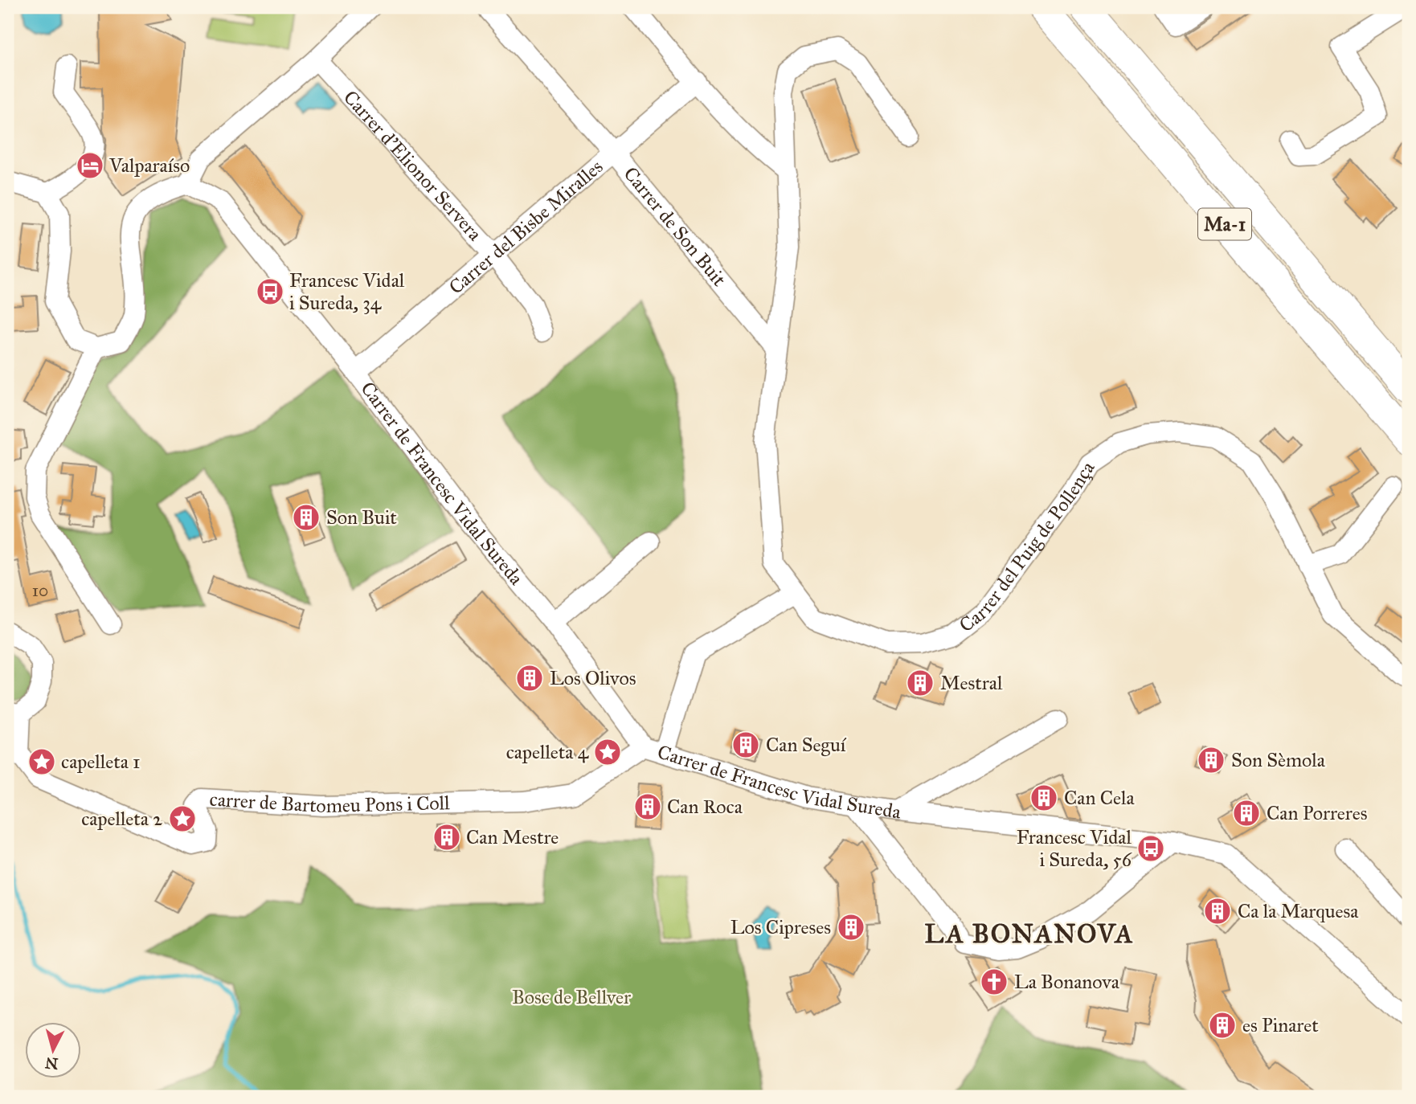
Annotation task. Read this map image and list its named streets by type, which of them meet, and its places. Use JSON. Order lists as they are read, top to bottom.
{
  "streets": {
    "highway": ["Ma-1"],
    "street": [
      "Carrer d'Elionor Servera",
      "Carrer del Bisbe Miralles",
      "Carrer de Son Buit",
      "Carrer de Francesc Vidal Sureda",
      "Carrer del Puig de Pollença",
      "carrer de Bartomeu Pons i Coll"
    ]
  },
  "crossings": [
    ["Carrer d'Elionor Servera", "Carrer del Bisbe Miralles"],
    ["Carrer del Bisbe Miralles", "Carrer de Son Buit"],
    ["Carrer del Bisbe Miralles", "Carrer de Francesc Vidal Sureda"],
    ["Carrer de Son Buit", "Carrer del Puig de Pollença"],
    ["Carrer de Francesc Vidal Sureda", "carrer de Bartomeu Pons i Coll"]
  ],
  "districts": ["LA BONANOVA"],
  "parks": ["Bosc de Bellver"],
  "places": {
    "hotel": ["Valparaíso"],
    "bus stop": ["Francesc Vidal i Sureda, 34", "Francesc Vidal i Sureda, 56"],
    "building": [
      "Son Buit",
      "Los Olivos",
      "Mestral",
      "Can Seguí",
      "Son Sèmola",
      "Can Cela",
      "Can Roca",
      "Can Porreres",
      "Can Mestre",
      "Ca la Marquesa",
      "Los Cipreses",
      "es Pinaret"
    ],
    "place": ["capelleta 4", "capelleta 1", "capelleta 2"],
    "church": ["La Bonanova"]
  },
  "house_numbers": ["10"],
  "north": "bottom"
}
